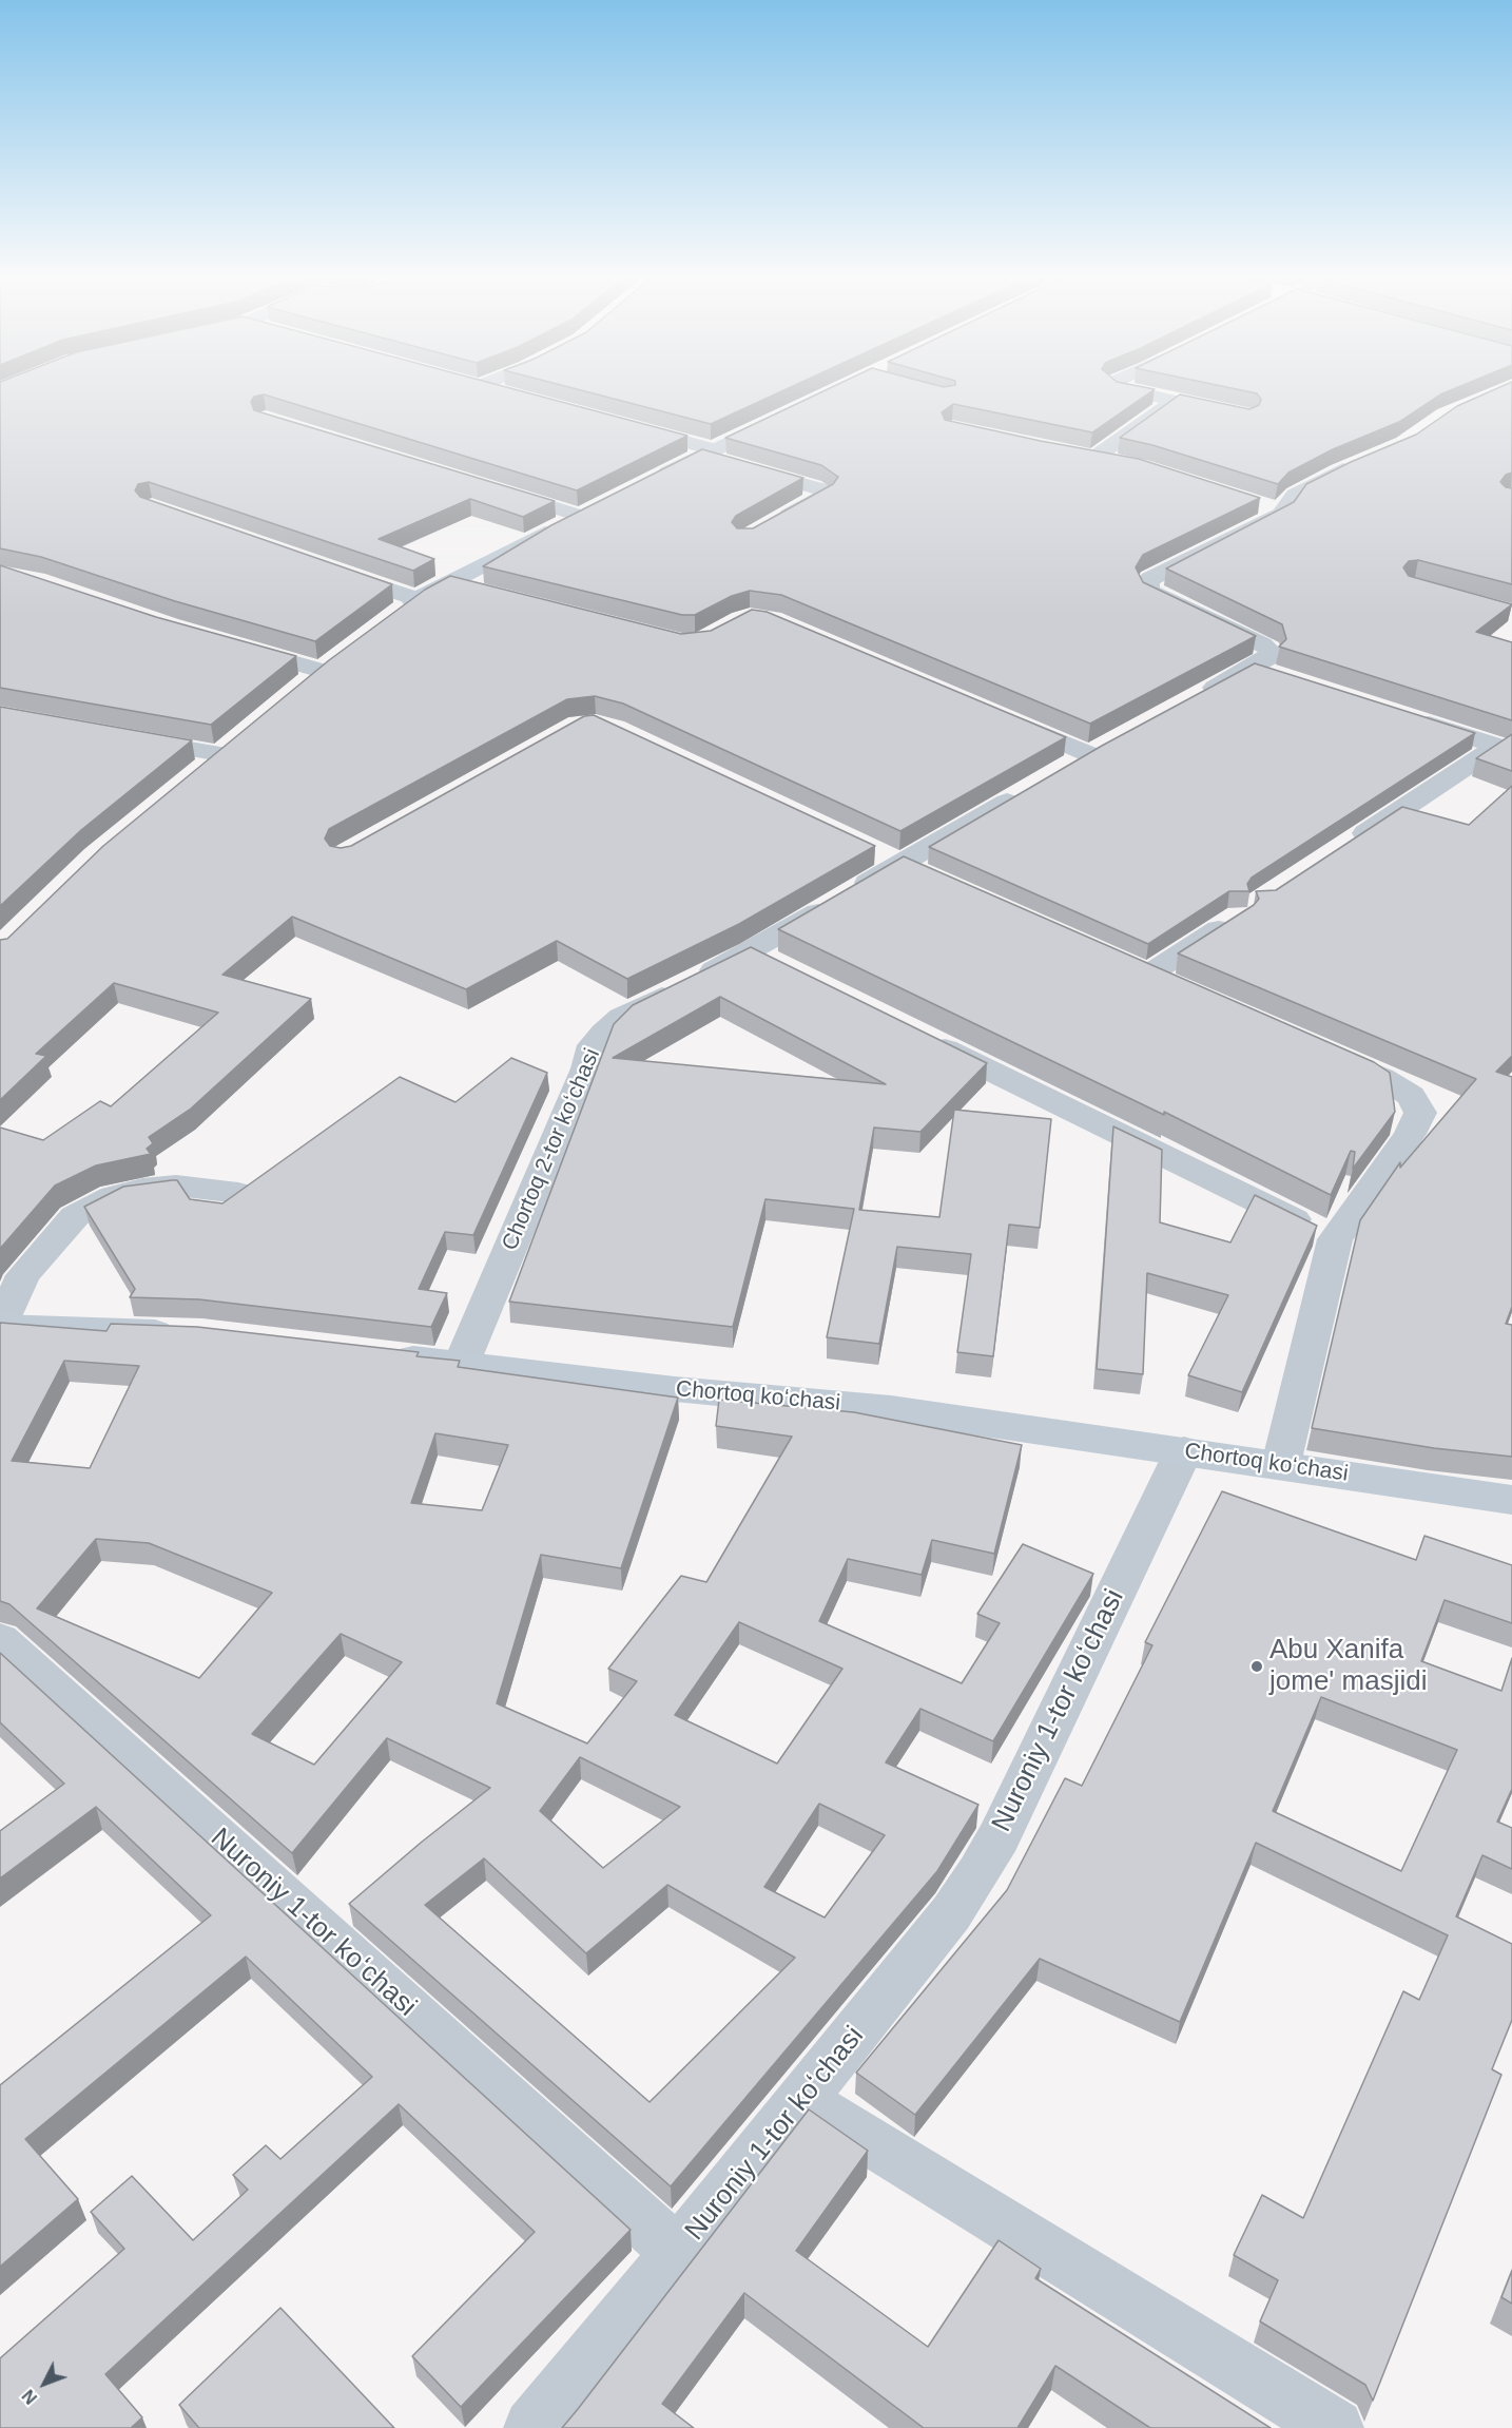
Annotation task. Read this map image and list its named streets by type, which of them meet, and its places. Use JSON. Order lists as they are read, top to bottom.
{
  "streets": {
    "main road": ["Chortoq koʻchasi"],
    "street": ["Chortoq 2-tor koʻchasi", "Nuroniy 1-tor koʻchasi"]
  },
  "crossings": [
    ["Chortoq 2-tor koʻchasi", "Chortoq koʻchasi"],
    ["Chortoq koʻchasi", "Nuroniy 1-tor koʻchasi"]
  ],
  "places": ["Abu Xanifa jome' masjidi"],
  "north": "bottom left"
}
